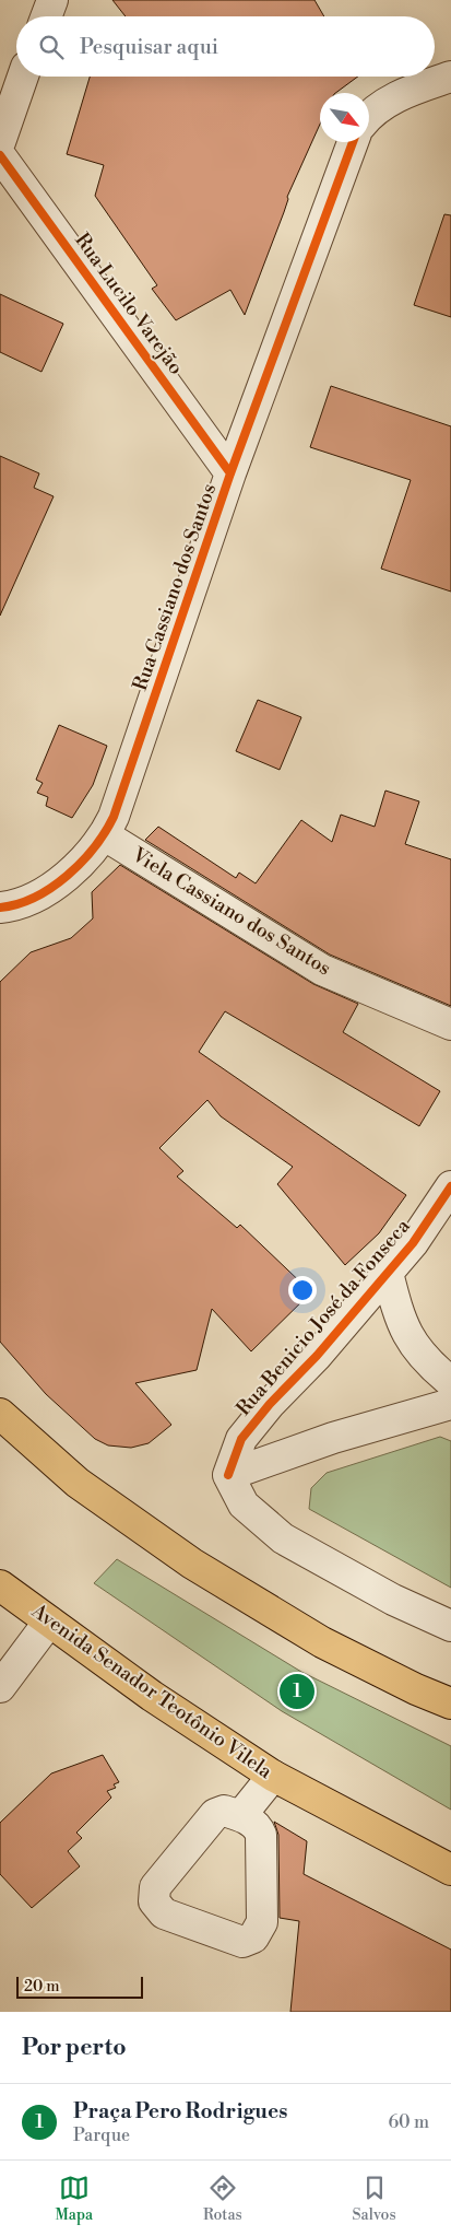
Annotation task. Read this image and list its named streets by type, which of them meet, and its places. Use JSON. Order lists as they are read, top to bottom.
{
  "streets": {
    "main road": ["Avenida Senador Teotônio Vilela"],
    "street": [
      "Rua Lucilo Varejão",
      "Rua Cassiano dos Santos",
      "Viela Cassiano dos Santos",
      "Rua Benicio José da Fonseca"
    ]
  },
  "crossings": [
    ["Rua Lucilo Varejão", "Rua Cassiano dos Santos"],
    ["Rua Cassiano dos Santos", "Viela Cassiano dos Santos"]
  ],
  "scale_bar": "20 m",
  "north": "bottom right",
  "page": {
    "search": "Pesquisar aqui",
    "pins": "1",
    "scale": "20 m",
    "heading": "Por perto",
    "list": [
      {
        "mark": "1",
        "name": "Praça Pero Rodrigues",
        "note": "Parque",
        "value": "60 m"
      }
    ],
    "nav": ["Mapa", "Rotas", "Salvos"]
  }
}
